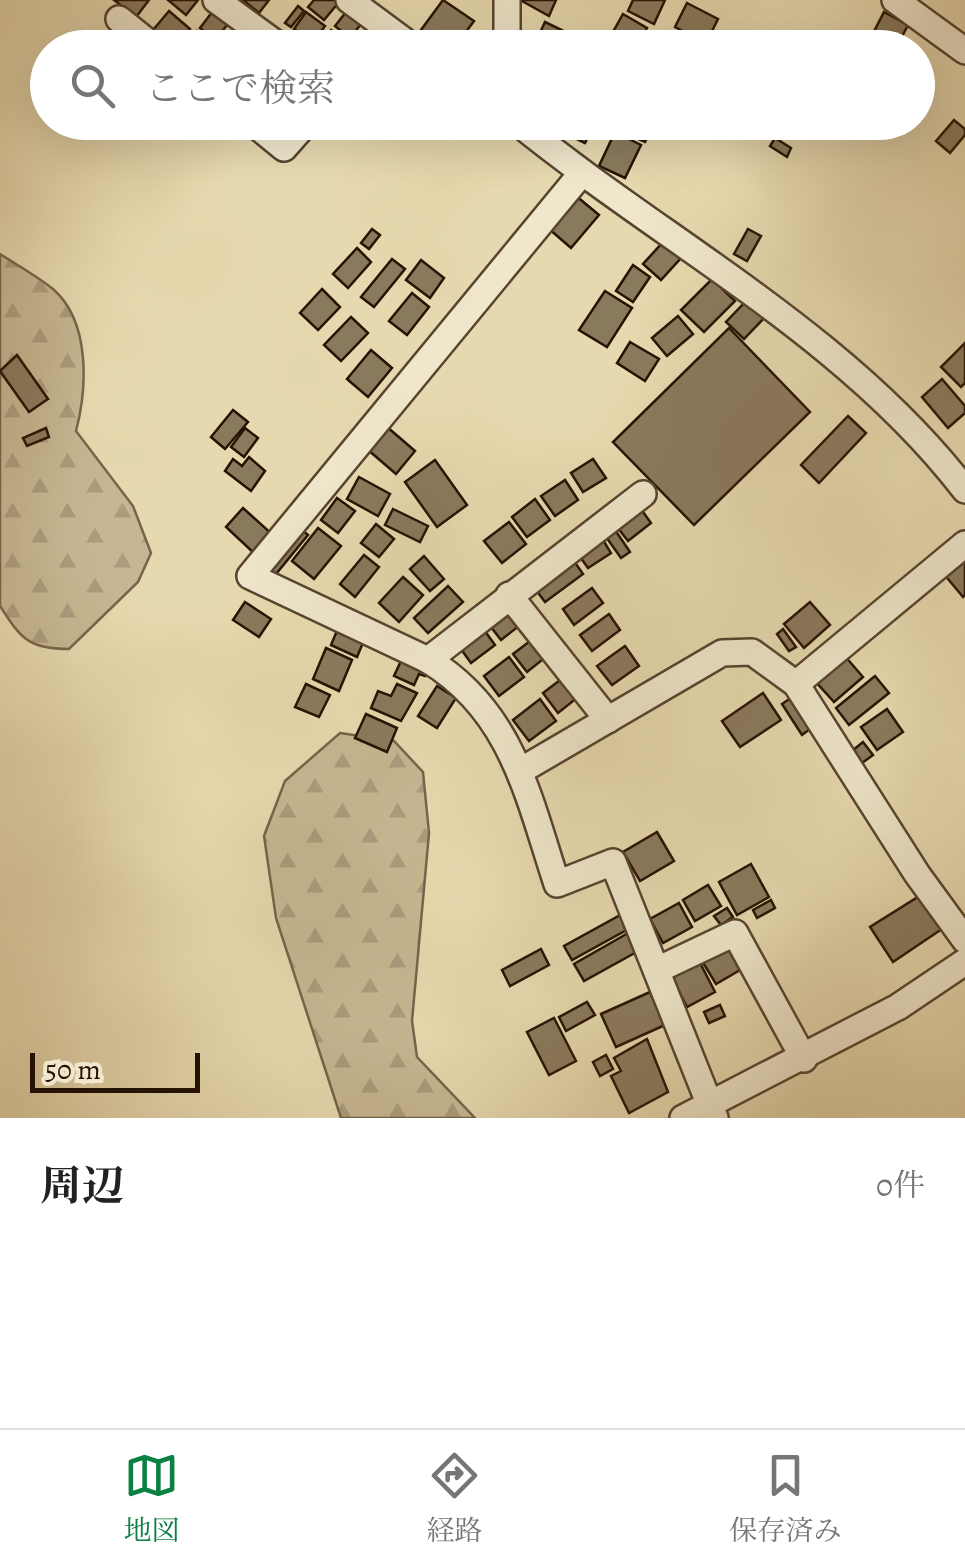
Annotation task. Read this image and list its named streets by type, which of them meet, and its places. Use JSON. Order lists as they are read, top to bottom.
{
  "scale_bar": "50 m",
  "page": {
    "search": "ここで検索",
    "scale": "50 m",
    "heading": ["周辺", "0件"],
    "nav": ["地図", "経路", "保存済み"]
  }
}
